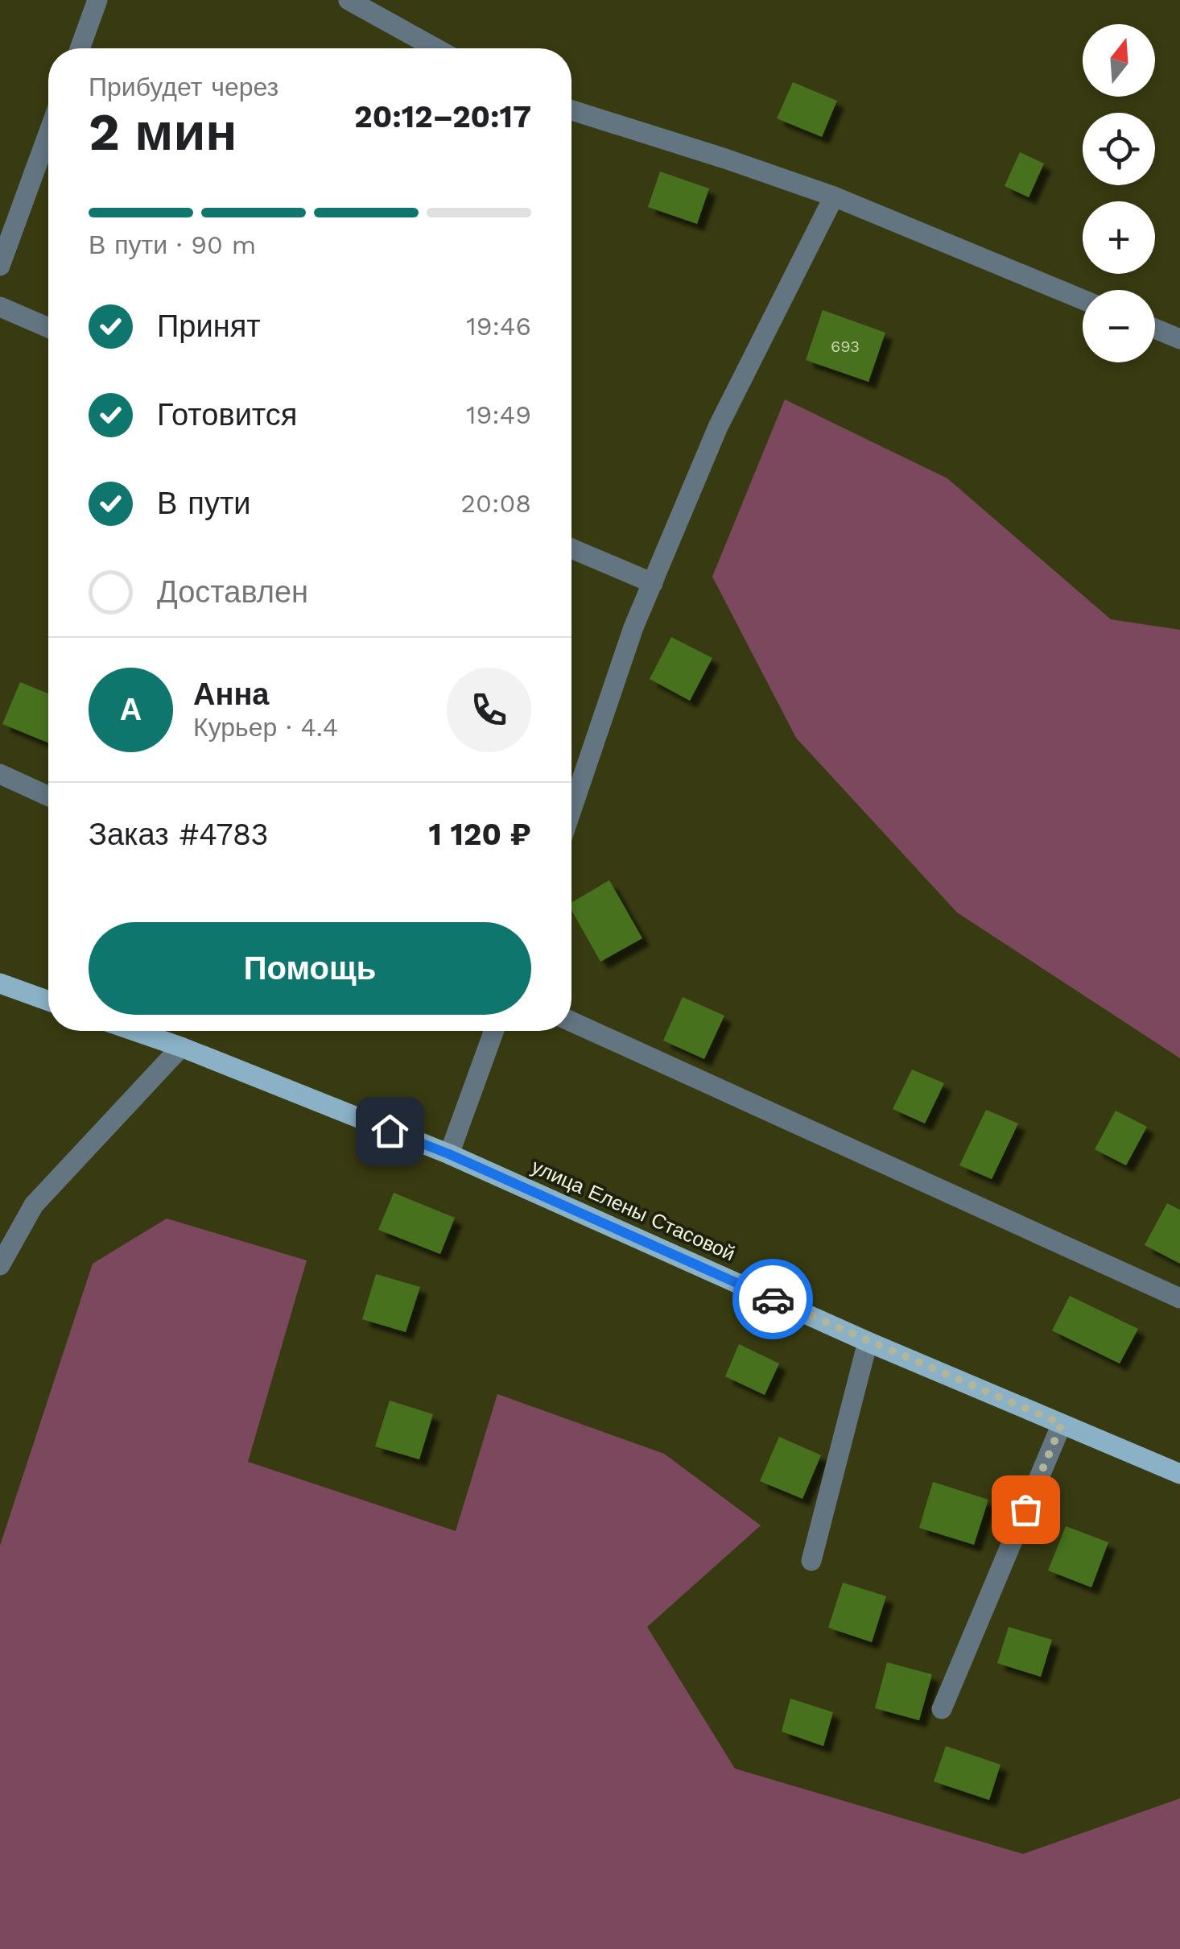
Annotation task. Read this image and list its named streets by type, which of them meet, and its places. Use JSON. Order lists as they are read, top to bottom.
{
  "streets": {
    "main road": ["улица Елены Стасовой"]
  },
  "house_numbers": ["693"],
  "north": "top",
  "page": {
    "map_buttons": ["+", "−"],
    "heading": ["2 мин", "Прибудет через", "20:12–20:17"],
    "panel": [
      "Анна",
      "Курьер · 4.4",
      "Заказ #4783",
      "1 120 ₽"
    ],
    "bar": "В пути · 90 m",
    "list": [
      ["Принят", "19:46"],
      ["Готовится", "19:49"],
      ["В пути", "20:08"],
      "Доставлен"
    ],
    "round": "А",
    "buttons": "Помощь"
  }
}
